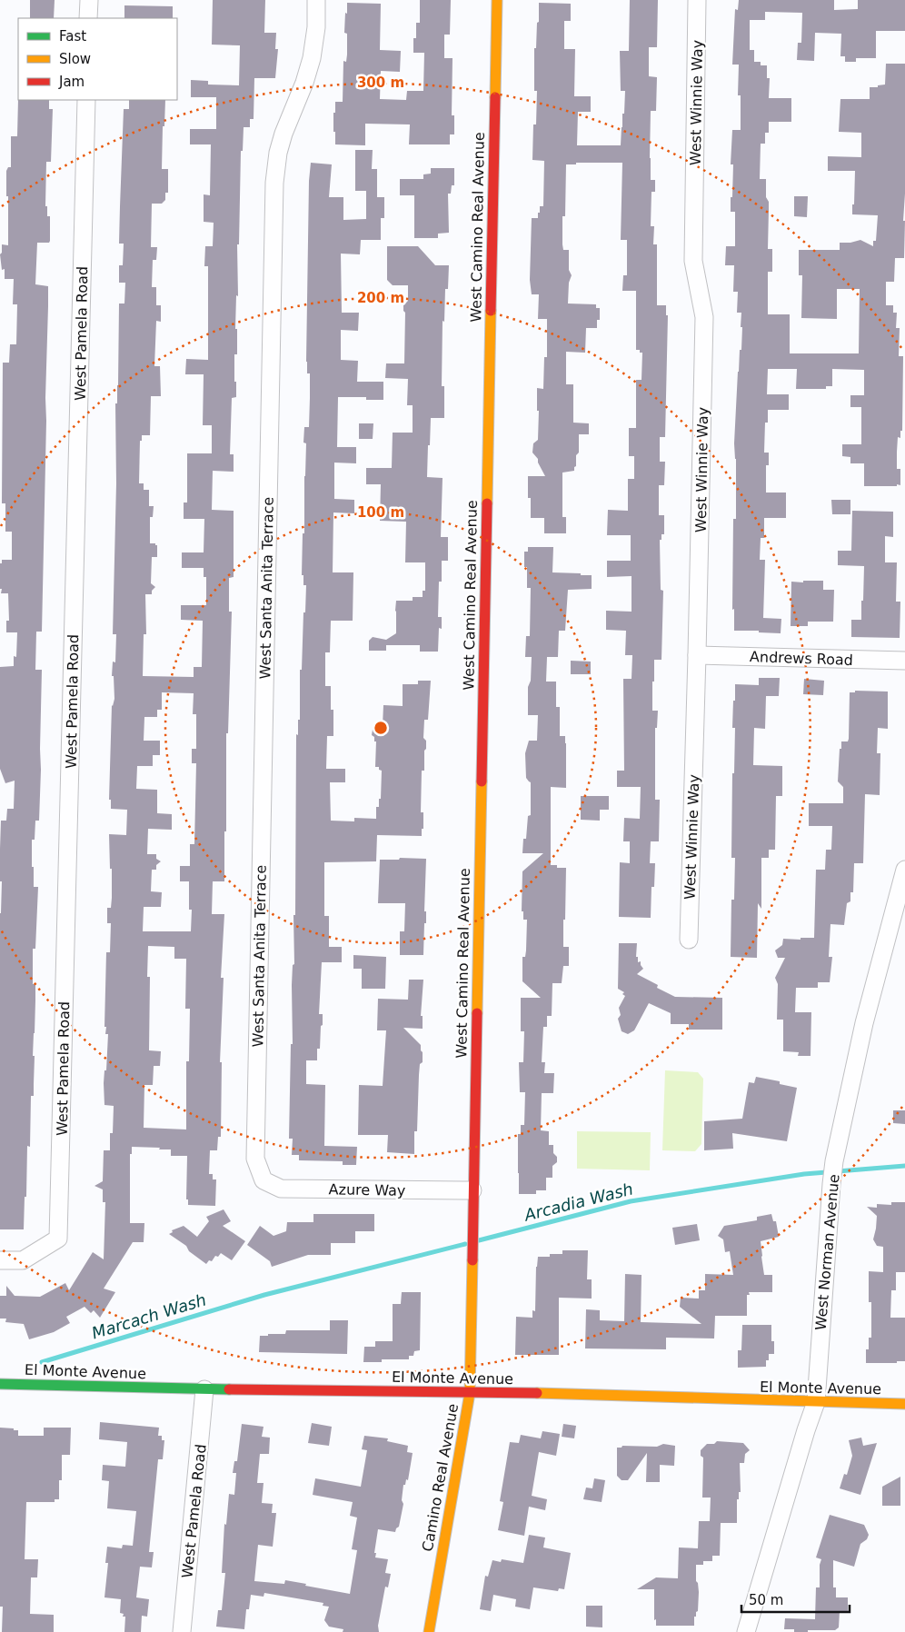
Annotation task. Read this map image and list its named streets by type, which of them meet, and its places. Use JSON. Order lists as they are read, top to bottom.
{
  "streets": {
    "street": [
      "West Winnie Way",
      "West Camino Real Avenue",
      "West Pamela Road",
      "West Santa Anita Terrace",
      "Andrews Road",
      "Azure Way",
      "West Norman Avenue",
      "El Monte Avenue",
      "Camino Real Avenue"
    ]
  },
  "crossings": [
    ["West Winnie Way", "Andrews Road"],
    ["West Camino Real Avenue", "Azure Way"],
    ["West Camino Real Avenue", "Camino Real Avenue"],
    ["West Pamela Road", "El Monte Avenue"],
    ["West Santa Anita Terrace", "Azure Way"],
    ["Azure Way", "Camino Real Avenue"],
    ["West Norman Avenue", "El Monte Avenue"],
    ["El Monte Avenue", "Camino Real Avenue"]
  ],
  "water": ["Arcadia Wash", "Marcach Wash"],
  "legend": ["Fast", "Slow", "Jam"],
  "scale_bar": "50 m",
  "rings": ["300 m", "200 m", "100 m"]
}
